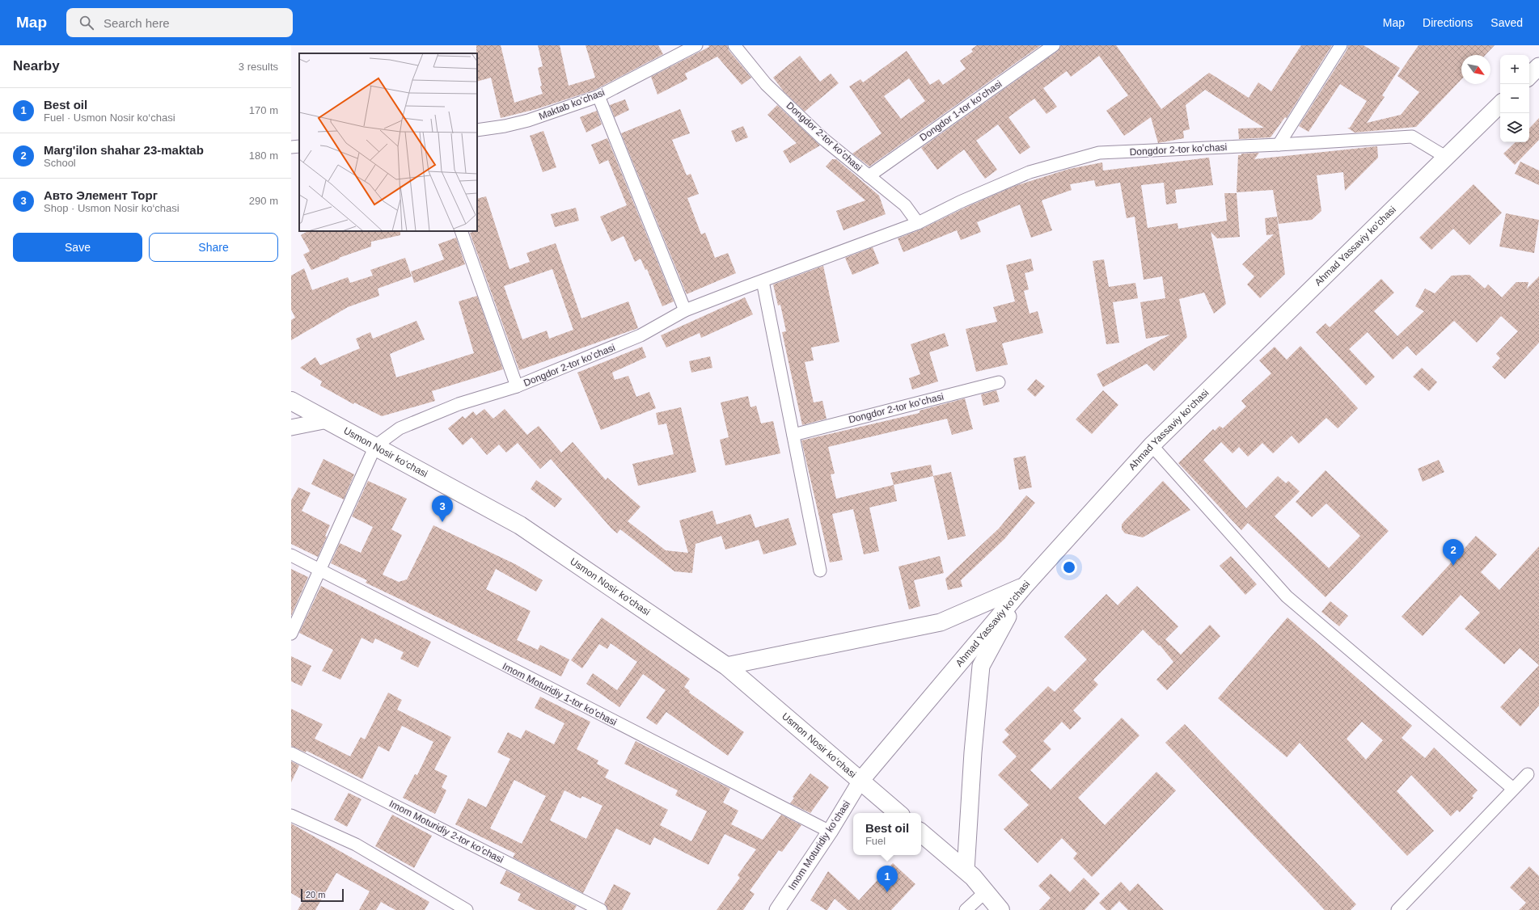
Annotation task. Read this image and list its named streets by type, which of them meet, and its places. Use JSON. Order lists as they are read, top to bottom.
{
  "streets": {
    "main road": ["Ahmad Yassaviy ko'chasi", "Usmon Nosir ko‘chasi"],
    "street": [
      "Maktab koʻchasi",
      "Dongdor 1-tor koʼchasi",
      "Dongdor 2-tor koʼchasi",
      "Imom Moturidiy 1-tor koʻchasi",
      "Imom Moturidiy 2-tor koʻchasi",
      "Imom Moturidiy koʻchasi"
    ]
  },
  "crossings": [
    ["Dongdor 1-tor koʼchasi", "Dongdor 2-tor koʼchasi"],
    ["Dongdor 2-tor koʼchasi", "Ahmad Yassaviy ko'chasi"],
    ["Dongdor 2-tor koʼchasi", "Usmon Nosir ko‘chasi"],
    ["Ahmad Yassaviy ko'chasi", "Usmon Nosir ko‘chasi"],
    ["Ahmad Yassaviy ko'chasi", "Imom Moturidiy koʻchasi"],
    ["Usmon Nosir ko‘chasi", "Imom Moturidiy koʻchasi"],
    ["Imom Moturidiy 1-tor koʻchasi", "Imom Moturidiy koʻchasi"]
  ],
  "scale_bar": "20 m",
  "north": "bottom right",
  "page": {
    "header": "Map",
    "search": "Search here",
    "nav": ["Map", "Directions", "Saved"],
    "heading": ["Nearby", "3 results"],
    "map_buttons": ["+", "−"],
    "list": [
      {
        "mark": "1",
        "name": "Best oil",
        "note": "Fuel · Usmon Nosir ko‘chasi",
        "value": "170 m"
      },
      {
        "mark": "2",
        "name": "Marg'ilon shahar 23-maktab",
        "note": "School",
        "value": "180 m"
      },
      {
        "mark": "3",
        "name": "Авто Элемент Торг",
        "note": "Shop · Usmon Nosir ko‘chasi",
        "value": "290 m"
      }
    ],
    "buttons": ["Save", "Share"],
    "pins": ["3", "2", "1"],
    "popup": ["Best oil", "Fuel"],
    "scale": "20 m"
  }
}
